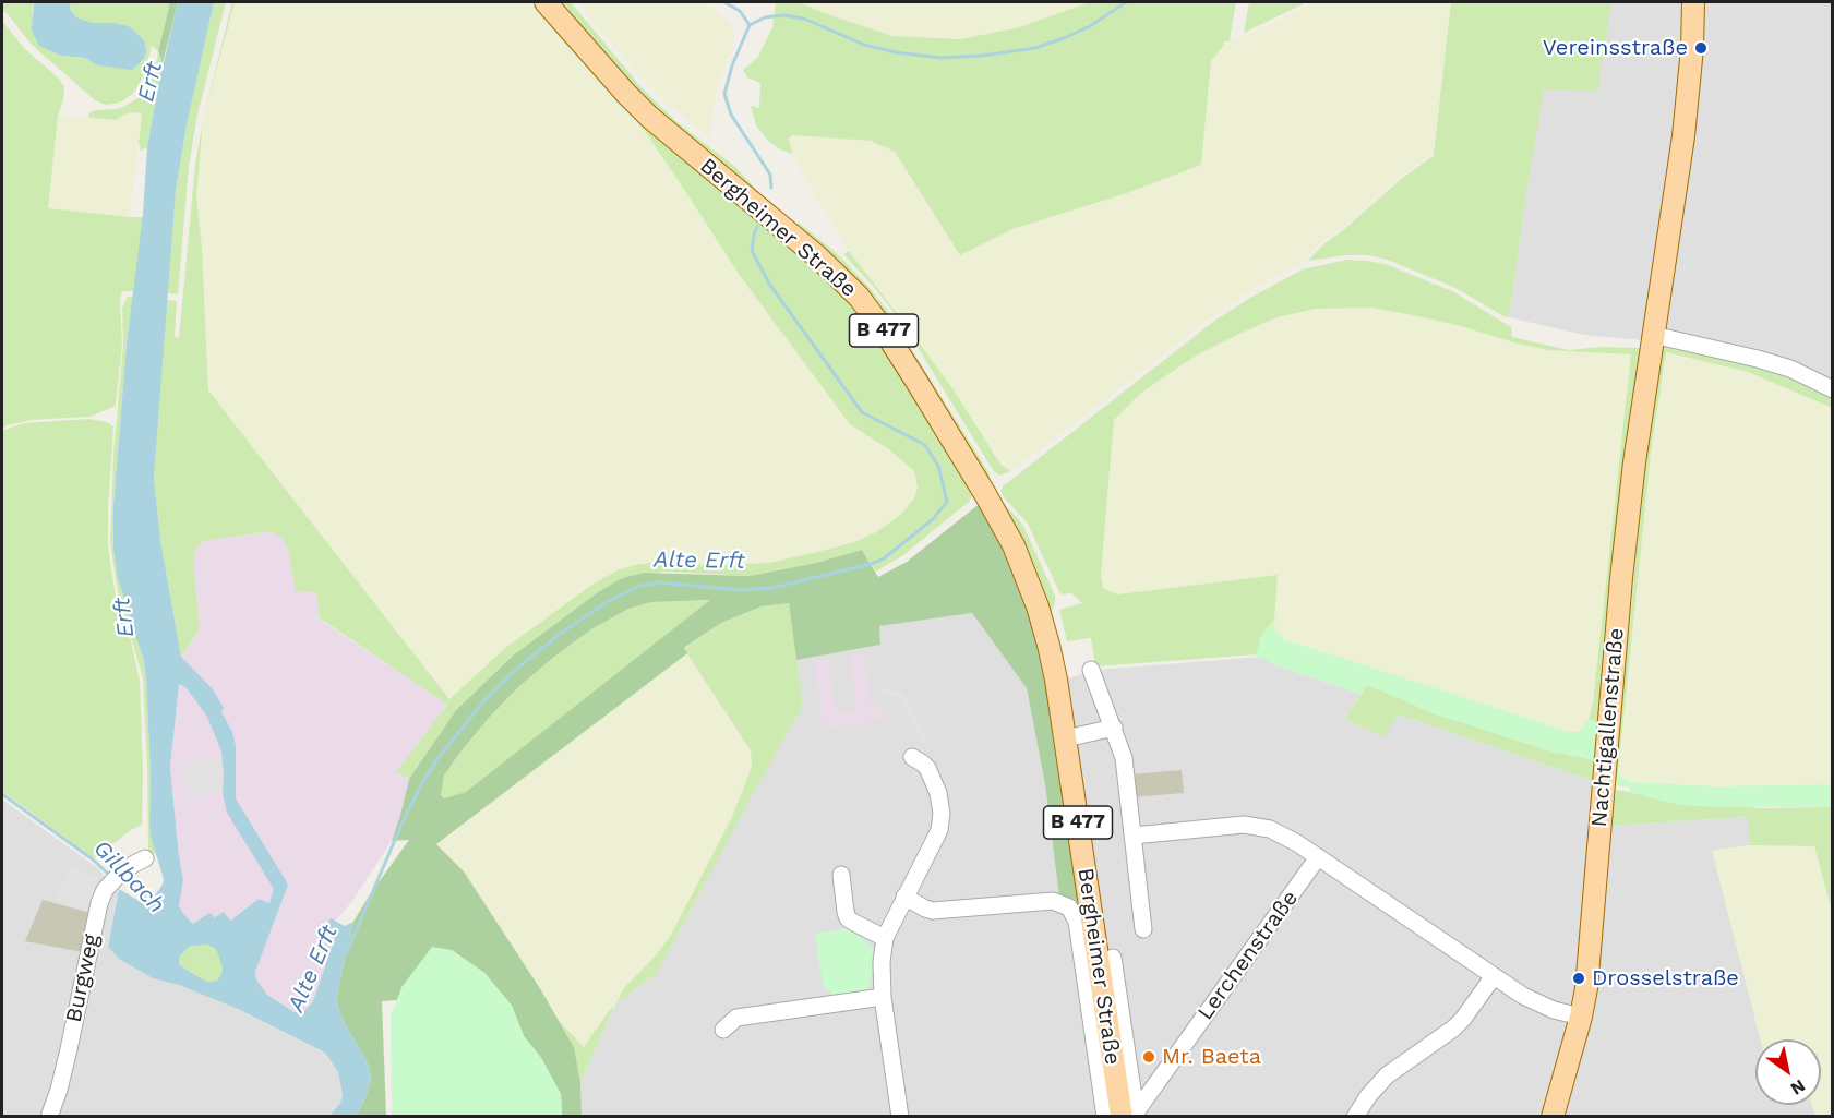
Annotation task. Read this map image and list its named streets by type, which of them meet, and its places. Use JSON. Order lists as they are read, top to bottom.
{
  "streets": {
    "main road": ["Bergheimer Straße", "B 477", "Nachtigallenstraße"],
    "street": ["Lerchenstraße", "Burgweg"]
  },
  "crossings": [
    ["Bergheimer Straße", "Lerchenstraße"]
  ],
  "water": ["Erft", "Alte Erft", "Gillbach"],
  "places": ["Vereinsstraße", "Drosselstraße", "Mr. Baeta"],
  "north": "bottom right"
}
